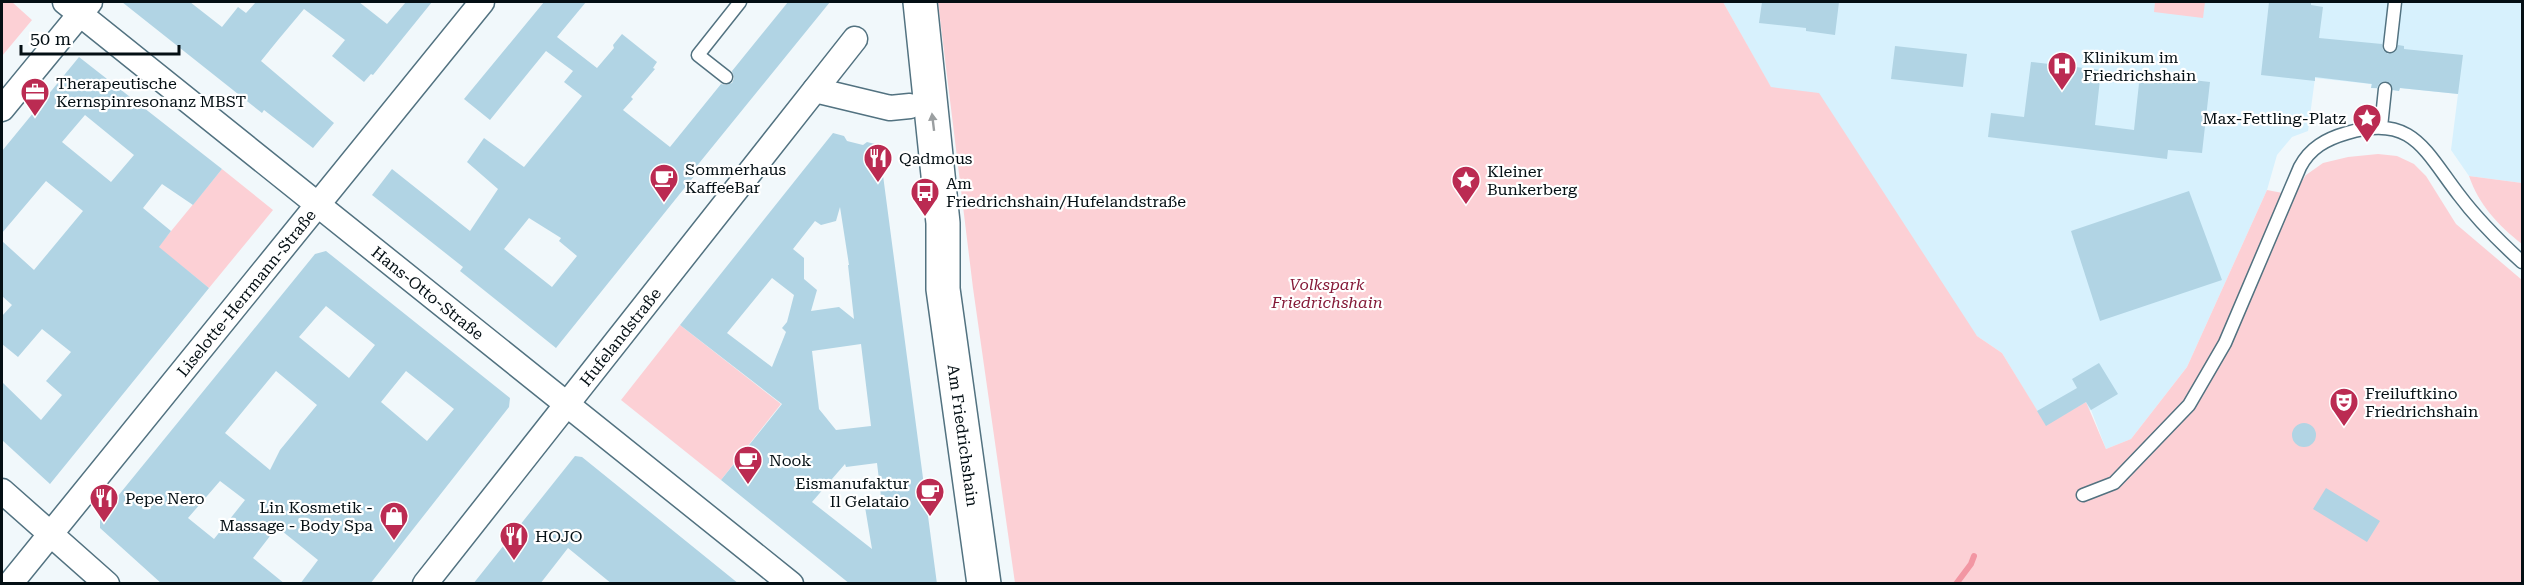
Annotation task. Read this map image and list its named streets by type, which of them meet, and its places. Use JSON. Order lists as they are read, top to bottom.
{
  "streets": {
    "street": [
      "Liselotte-Herrmann-Straße",
      "Hans-Otto-Straße",
      "Hufelandstraße",
      "Am Friedrichshain"
    ]
  },
  "crossings": [
    ["Liselotte-Herrmann-Straße", "Hans-Otto-Straße"],
    ["Hans-Otto-Straße", "Hufelandstraße"]
  ],
  "parks": ["Volkspark Friedrichshain"],
  "places": {
    "hospital": ["Klinikum im Friedrichshain"],
    "office": ["Therapeutische Kernspinresonanz MBST"],
    "place": ["Max-Fettling-Platz", "Kleiner Bunkerberg"],
    "restaurant": ["Qadmous", "Pepe Nero", "HOJO"],
    "cafe": ["Sommerhaus KaffeeBar", "Nook", "Eismanufaktur Il Gelataio"],
    "bus stop": ["Am Friedrichshain/Hufelandstraße"],
    "theatre": ["Freiluftkino Friedrichshain"],
    "shop": ["Lin Kosmetik - Massage - Body Spa"]
  },
  "scale_bar": "50 m"
}
